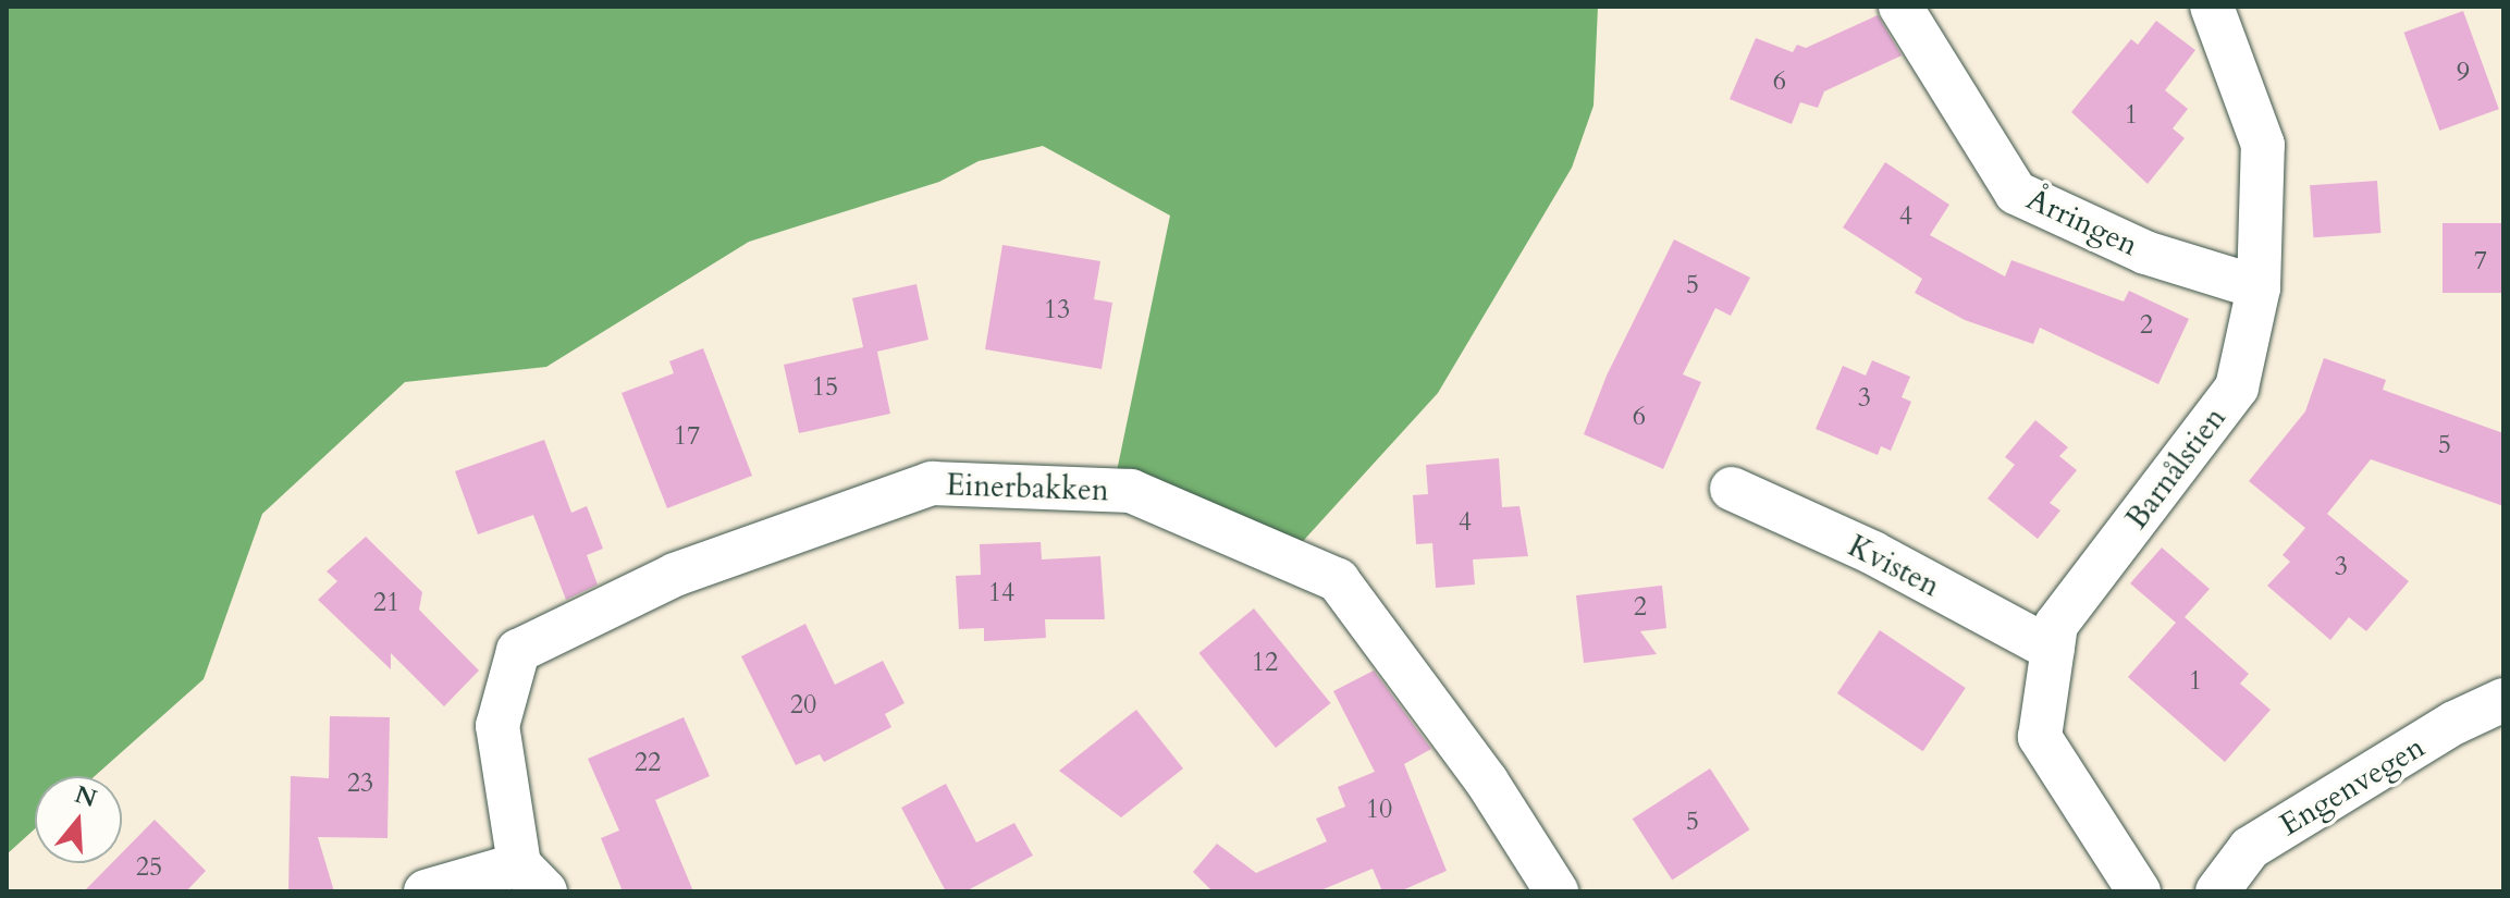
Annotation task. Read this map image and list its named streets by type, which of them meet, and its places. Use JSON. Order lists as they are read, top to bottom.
{
  "streets": {
    "street": [
      "Årringen",
      "Barnålstien",
      "Einerbakken",
      "Kvisten",
      "Engenvegen"
    ]
  },
  "crossings": [
    ["Årringen", "Barnålstien"],
    ["Barnålstien", "Kvisten"]
  ],
  "house_numbers": [
    "9",
    "6",
    "1",
    "4",
    "7",
    "5",
    "13",
    "2",
    "15",
    "3",
    "6",
    "17",
    "5",
    "4",
    "3",
    "14",
    "21",
    "2",
    "12",
    "1",
    "20",
    "22",
    "23",
    "10",
    "5",
    "25"
  ],
  "north": "top"
}
